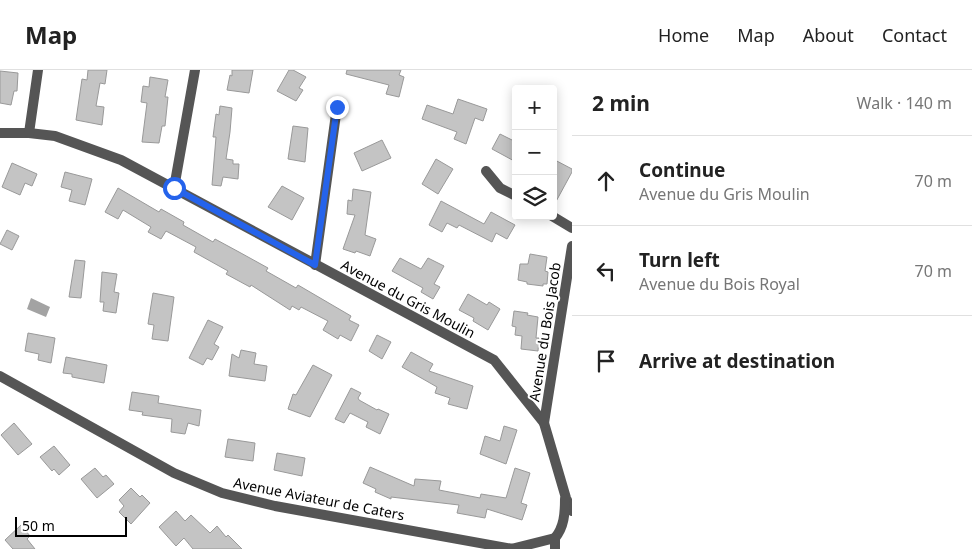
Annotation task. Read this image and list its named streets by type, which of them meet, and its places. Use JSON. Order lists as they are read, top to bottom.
{
  "streets": {
    "street": ["Avenue du Gris Moulin", "Avenue du Bois Jacob", "Avenue Aviateur de Caters"]
  },
  "crossings": [
    ["Avenue du Gris Moulin", "Avenue du Bois Jacob"],
    ["Avenue du Gris Moulin", "Avenue Aviateur de Caters"]
  ],
  "scale_bar": "50 m",
  "page": {
    "header": "Map",
    "nav": [
      "Home",
      "Map",
      "About",
      "Contact"
    ],
    "heading": ["2 min", "Walk · 140 m"],
    "map_buttons": ["+", "−"],
    "list": [
      ["Continue", "Avenue du Gris Moulin", "70 m"],
      ["Turn left", "Avenue du Bois Royal", "70 m"],
      "Arrive at destination"
    ],
    "scale": "50 m"
  }
}
